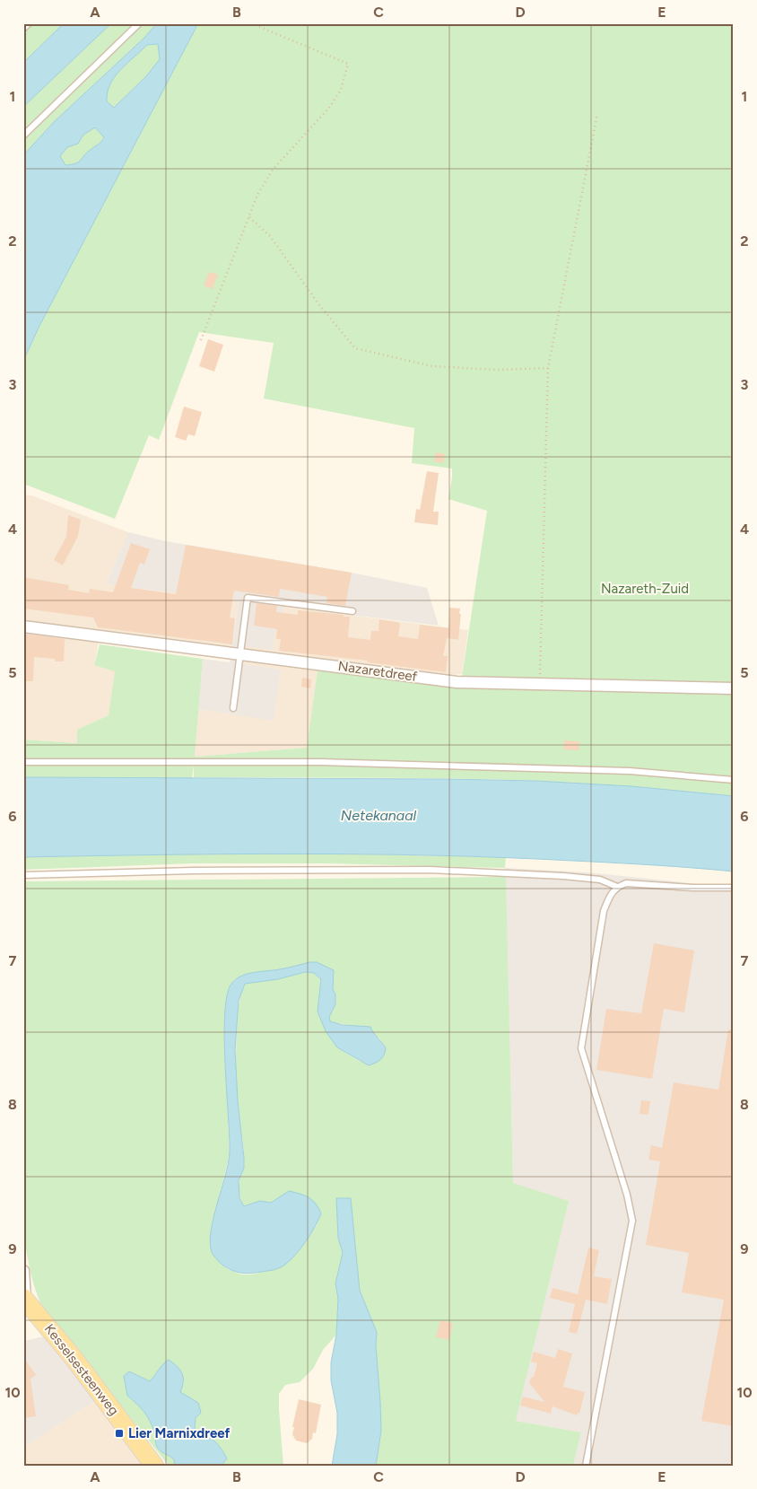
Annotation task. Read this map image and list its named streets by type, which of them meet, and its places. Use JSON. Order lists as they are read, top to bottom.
{
  "streets": {
    "main road": ["Kesselsesteenweg"],
    "street": ["Nazaretdreef"]
  },
  "water": ["Netekanaal"],
  "parks": ["Nazareth-Zuid"],
  "places": {
    "transit": ["Lier Marnixdreef"]
  },
  "grid": {
    "columns": [
      "A",
      "B",
      "C",
      "D",
      "E"
    ],
    "rows": [
      "1",
      "2",
      "3",
      "4",
      "5",
      "6",
      "7",
      "8",
      "9",
      "10"
    ]
  }
}
